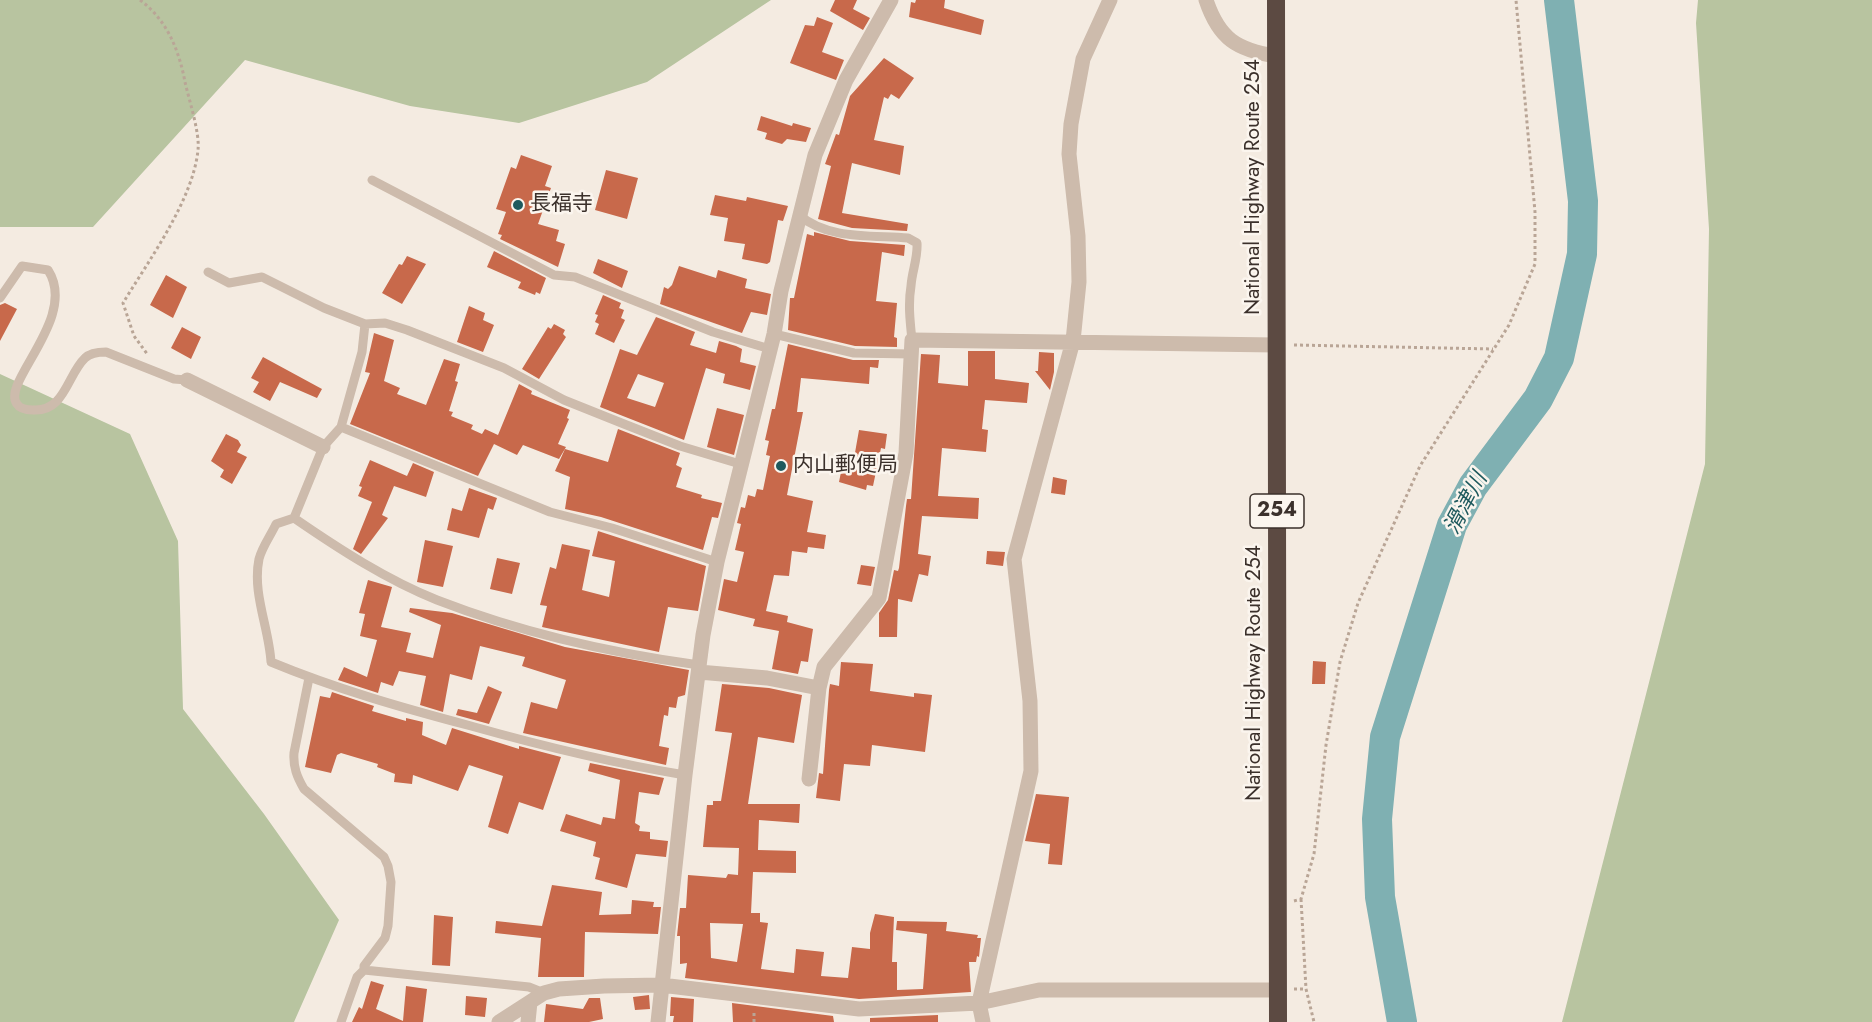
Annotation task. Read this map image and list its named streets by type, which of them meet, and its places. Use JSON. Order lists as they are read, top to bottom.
{
  "streets": {
    "highway": ["National Highway Route 254", "254"]
  },
  "water": ["滑津川"],
  "places": ["長福寺", "内山郵便局"]
}
